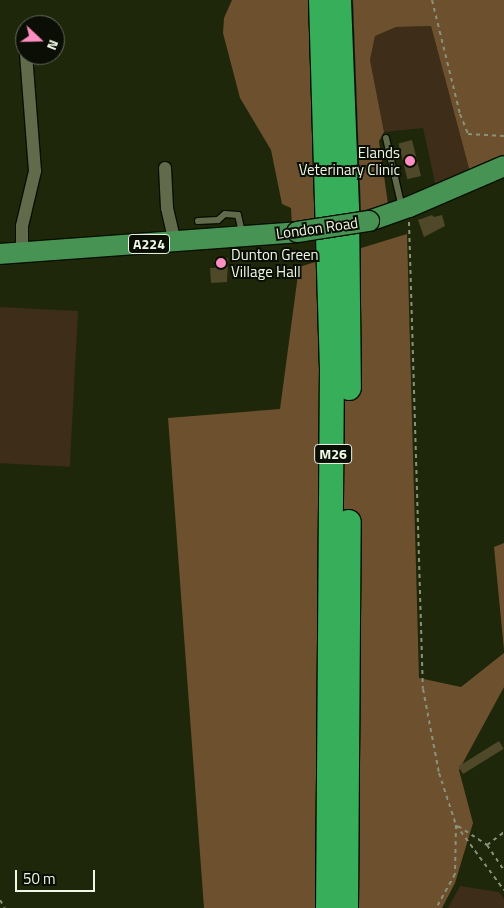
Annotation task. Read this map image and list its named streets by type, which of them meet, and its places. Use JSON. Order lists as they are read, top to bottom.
{
  "streets": {
    "highway": ["M26"],
    "main road": ["London Road", "A224"]
  },
  "places": ["Elands Veterinary Clinic", "Dunton Green Village Hall"],
  "scale_bar": "50 m",
  "north": "right"
}
